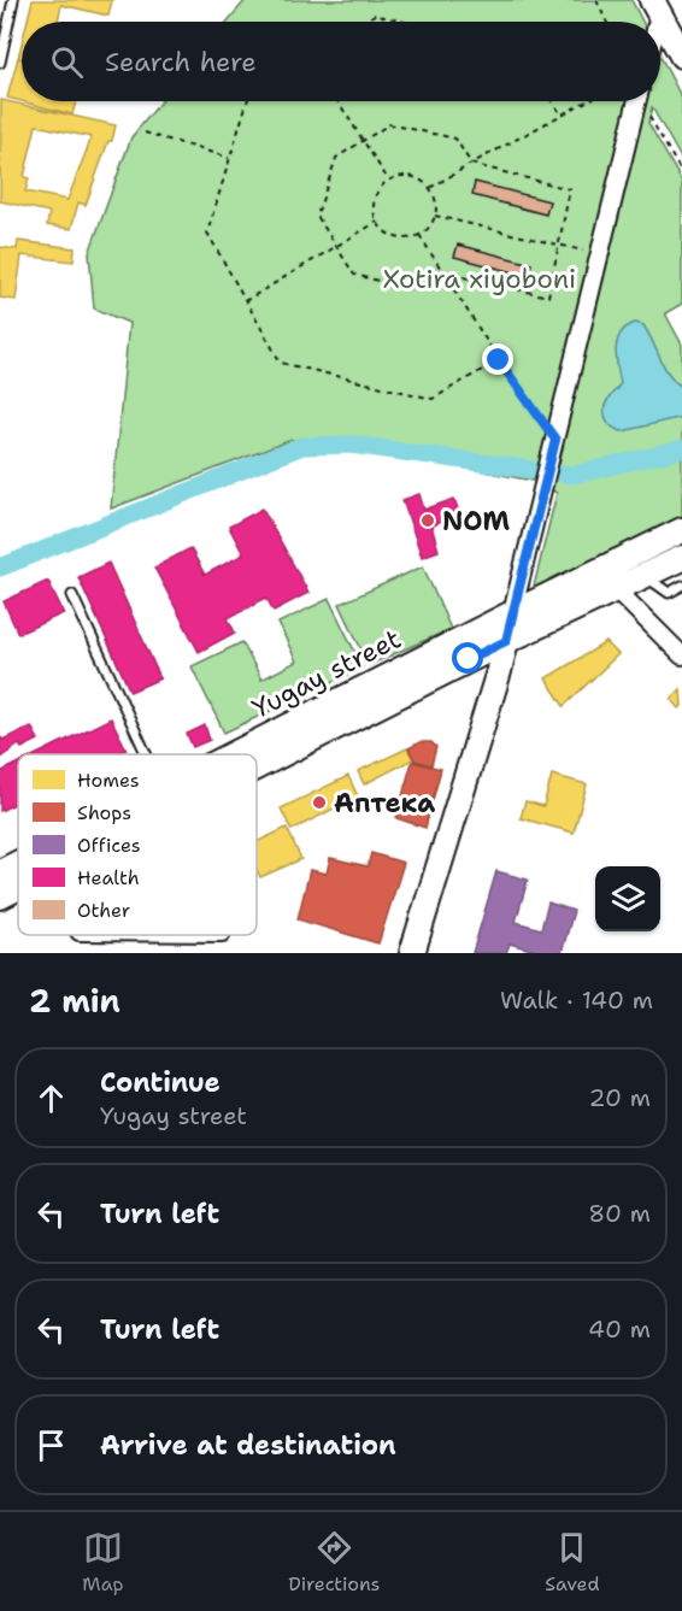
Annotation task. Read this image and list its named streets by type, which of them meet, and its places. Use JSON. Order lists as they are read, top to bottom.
{
  "streets": {
    "main road": ["Yugay street"]
  },
  "parks": ["Xotira xiyoboni"],
  "places": ["NOM", "Аптека"],
  "legend": [
    "Homes",
    "Shops",
    "Offices",
    "Health",
    "Other"
  ],
  "page": {
    "search": "Search here",
    "heading": ["2 min", "Walk · 140 m"],
    "list": [
      ["Continue", "Yugay street", "20 m"],
      ["Turn left", "80 m"],
      ["Turn left", "40 m"],
      "Arrive at destination"
    ],
    "nav": ["Map", "Directions", "Saved"]
  }
}
